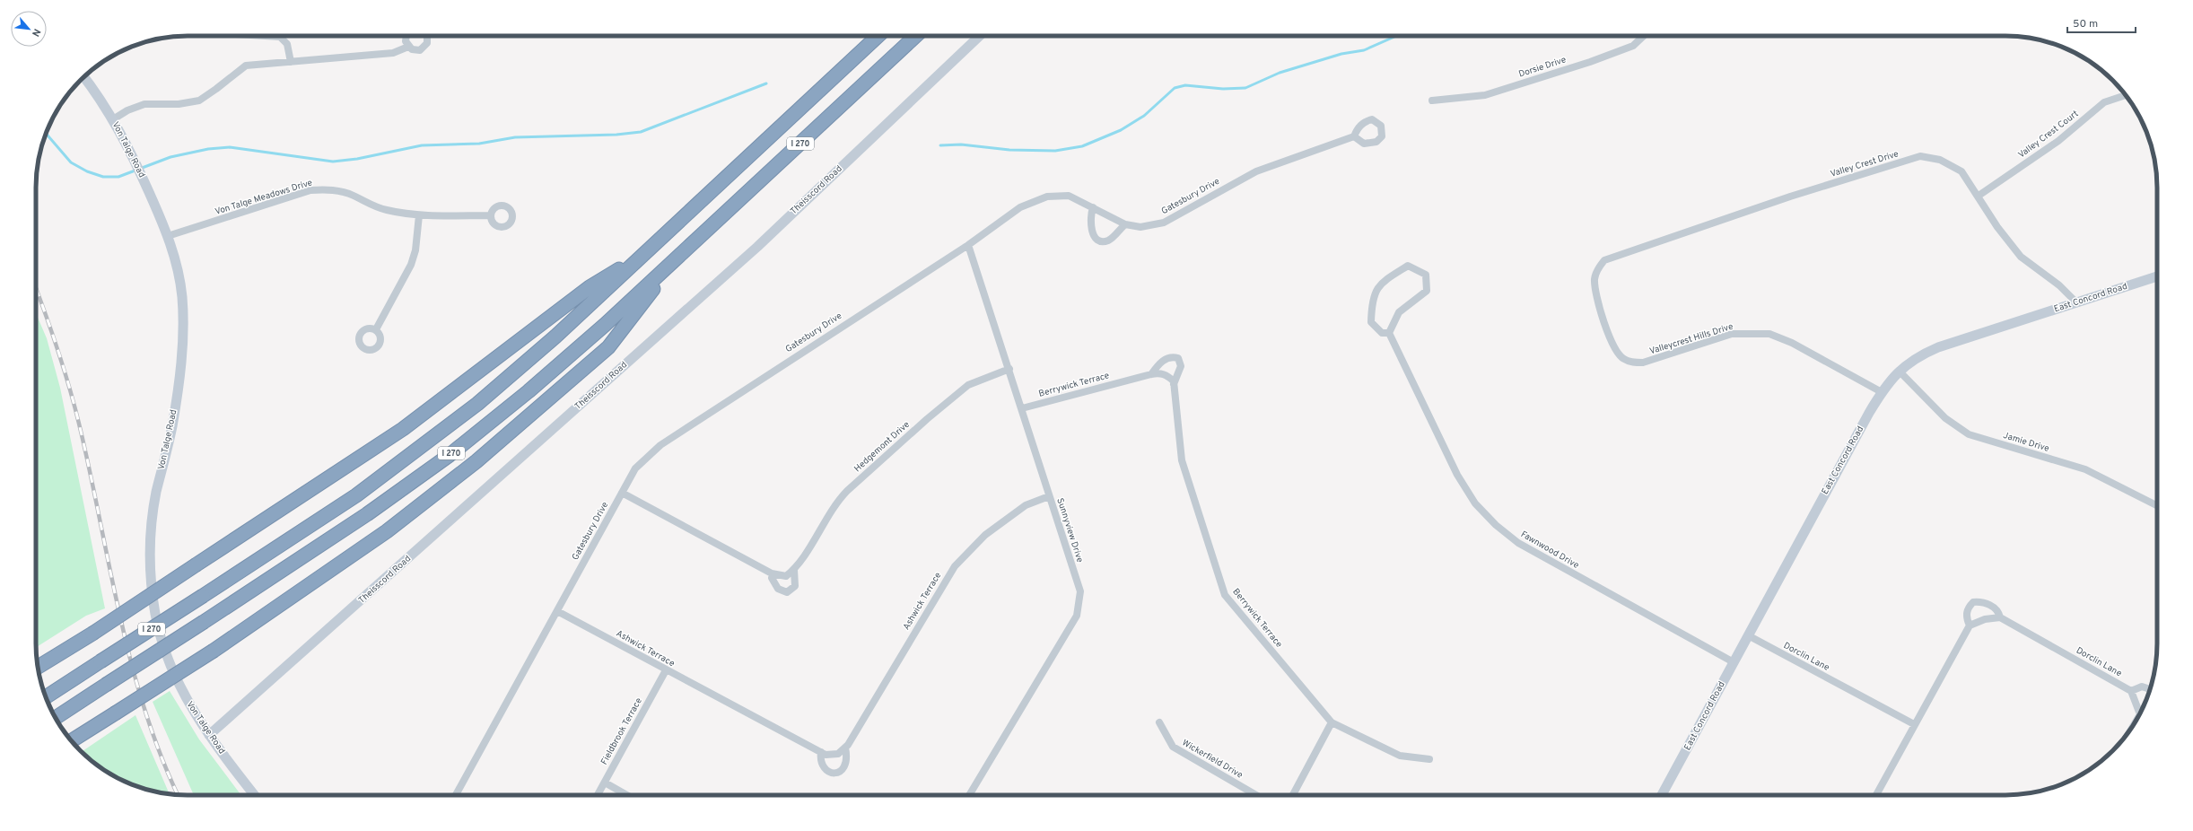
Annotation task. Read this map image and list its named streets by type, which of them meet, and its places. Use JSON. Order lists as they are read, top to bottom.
{
  "streets": {
    "highway": ["I 270"],
    "street": [
      "Dorsie Drive",
      "Valley Crest Court",
      "Von Talge Road",
      "Valley Crest Drive",
      "Theisscord Road",
      "Gatesbury Drive",
      "Von Talge Meadows Drive",
      "East Concord Road",
      "Valleycrest Hills Drive",
      "Berrywick Terrace",
      "Jamie Drive",
      "Hedgemont Drive",
      "Sunnyview Drive",
      "Fawnwood Drive",
      "Ashwick Terrace",
      "Dorclin Lane",
      "Fieldbrook Terrace",
      "Wickerfield Drive"
    ]
  },
  "crossings": [
    ["Valley Crest Court", "Valley Crest Drive"],
    ["Von Talge Road", "Theisscord Road"],
    ["Von Talge Road", "Von Talge Meadows Drive"],
    ["Valley Crest Drive", "East Concord Road"],
    ["Valley Crest Drive", "Valleycrest Hills Drive"],
    ["Gatesbury Drive", "Sunnyview Drive"],
    ["Gatesbury Drive", "Ashwick Terrace"],
    ["East Concord Road", "Valleycrest Hills Drive"],
    ["East Concord Road", "Jamie Drive"],
    ["East Concord Road", "Fawnwood Drive"],
    ["East Concord Road", "Dorclin Lane"],
    ["Berrywick Terrace", "Sunnyview Drive"],
    ["Hedgemont Drive", "Sunnyview Drive"],
    ["Sunnyview Drive", "Ashwick Terrace"],
    ["Ashwick Terrace", "Fieldbrook Terrace"]
  ],
  "scale_bar": "50 m",
  "north": "bottom right"
}
